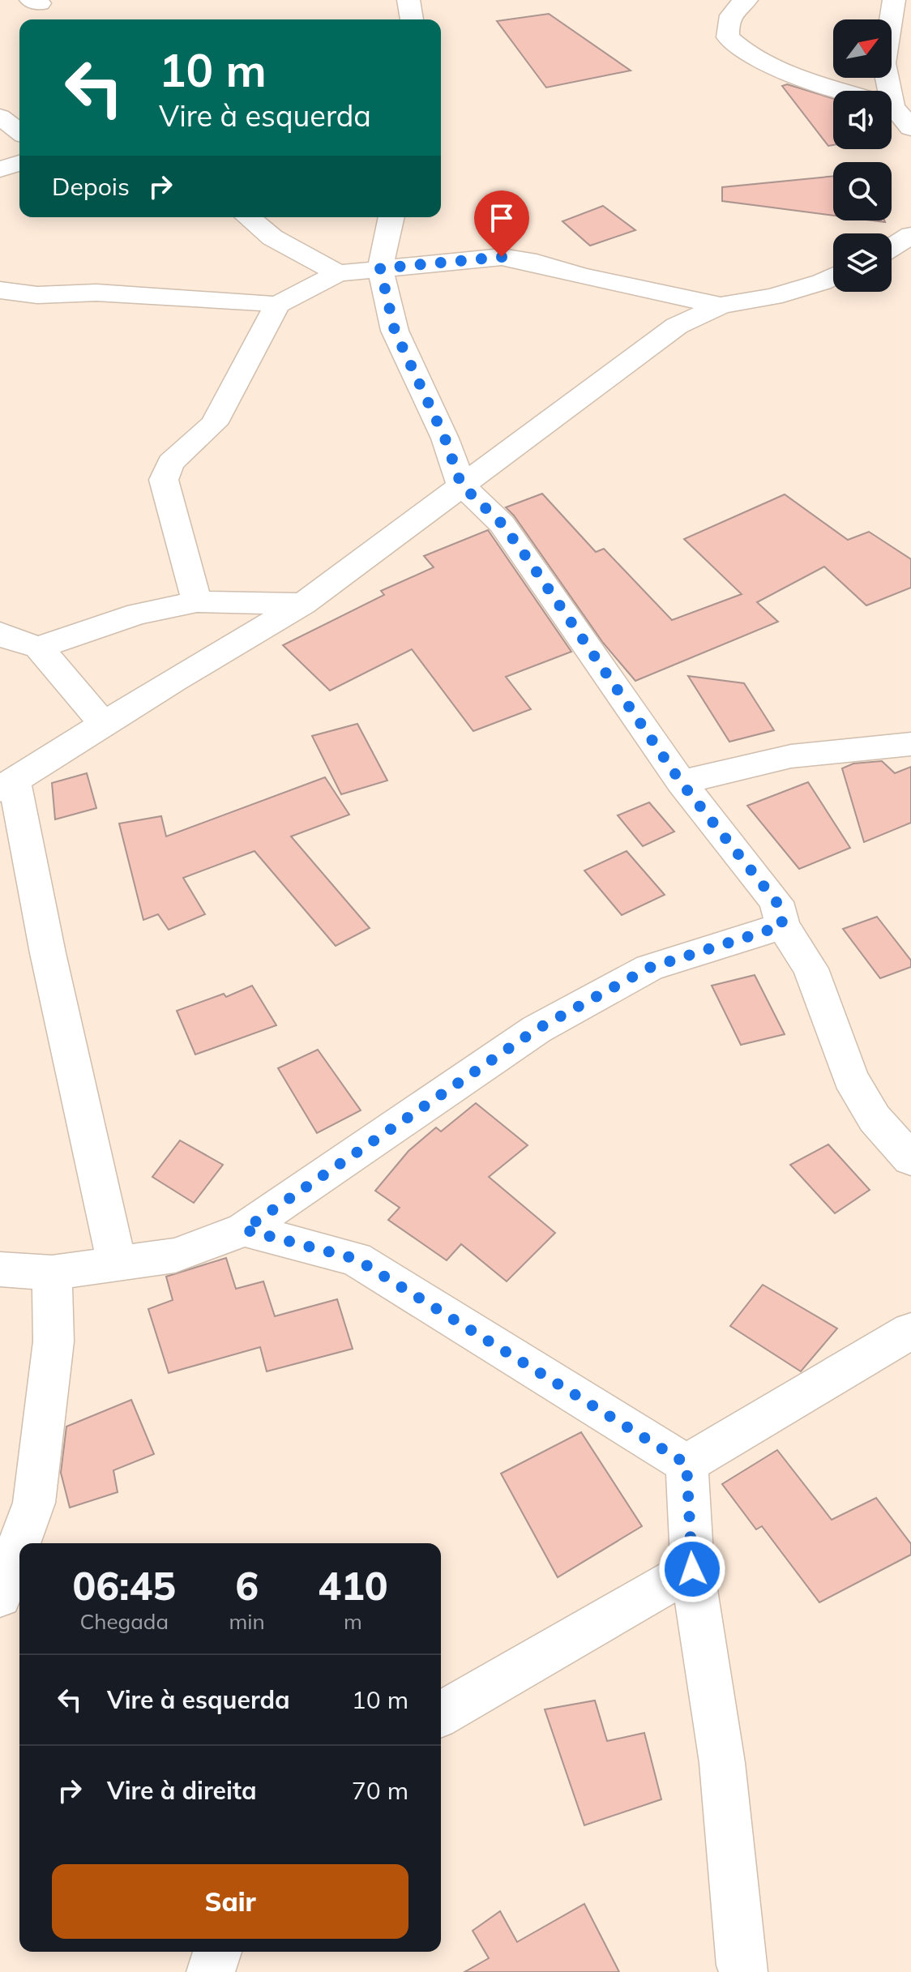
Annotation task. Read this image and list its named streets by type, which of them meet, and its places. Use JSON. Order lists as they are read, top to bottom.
{
  "north": "top right",
  "page": {
    "turn": ["10 m", "Vire à esquerda"],
    "then": "Depois",
    "eta": [
      "06:45",
      "Chegada",
      "6",
      "min",
      "410",
      "m"
    ],
    "list": [
      {
        "name": "Vire à esquerda",
        "value": "10 m"
      },
      {
        "name": "Vire à direita",
        "value": "70 m"
      }
    ],
    "buttons": "Sair"
  }
}
